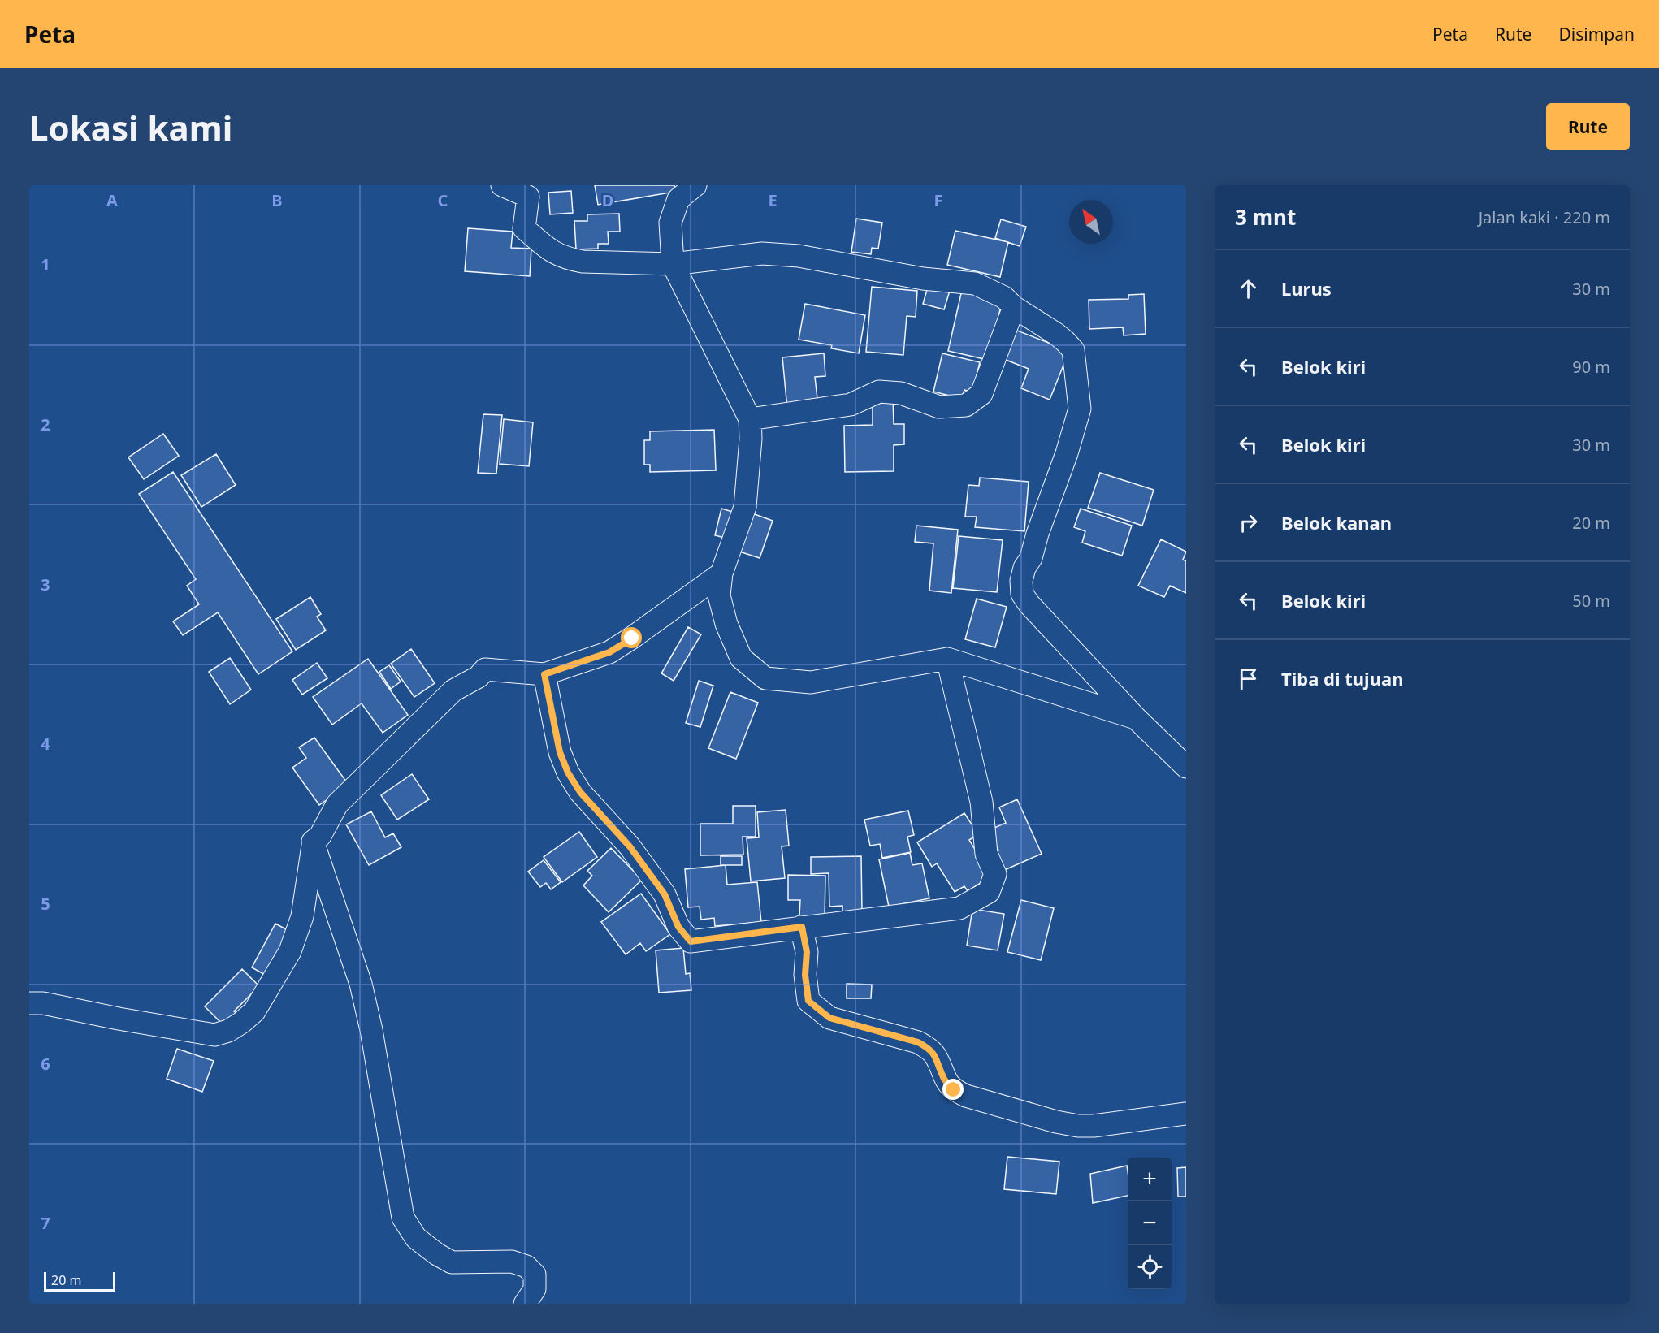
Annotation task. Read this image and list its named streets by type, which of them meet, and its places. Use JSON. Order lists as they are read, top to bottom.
{
  "scale_bar": "20 m",
  "north": "top left",
  "page": {
    "header": "Peta",
    "nav": ["Peta", "Rute", "Disimpan"],
    "buttons": "Rute",
    "title": "Lokasi kami",
    "heading": ["3 mnt", "Jalan kaki · 220 m"],
    "list": [
      ["Lurus", "30 m"],
      ["Belok kiri", "90 m"],
      ["Belok kiri", "30 m"],
      ["Belok kanan", "20 m"],
      ["Belok kiri", "50 m"],
      "Tiba di tujuan"
    ],
    "map_buttons": ["+", "−"],
    "scale": "20 m"
  },
  "grid": {
    "columns": [
      "A",
      "B",
      "C",
      "D",
      "E",
      "F"
    ],
    "rows": [
      "1",
      "2",
      "3",
      "4",
      "5",
      "6",
      "7"
    ]
  }
}
